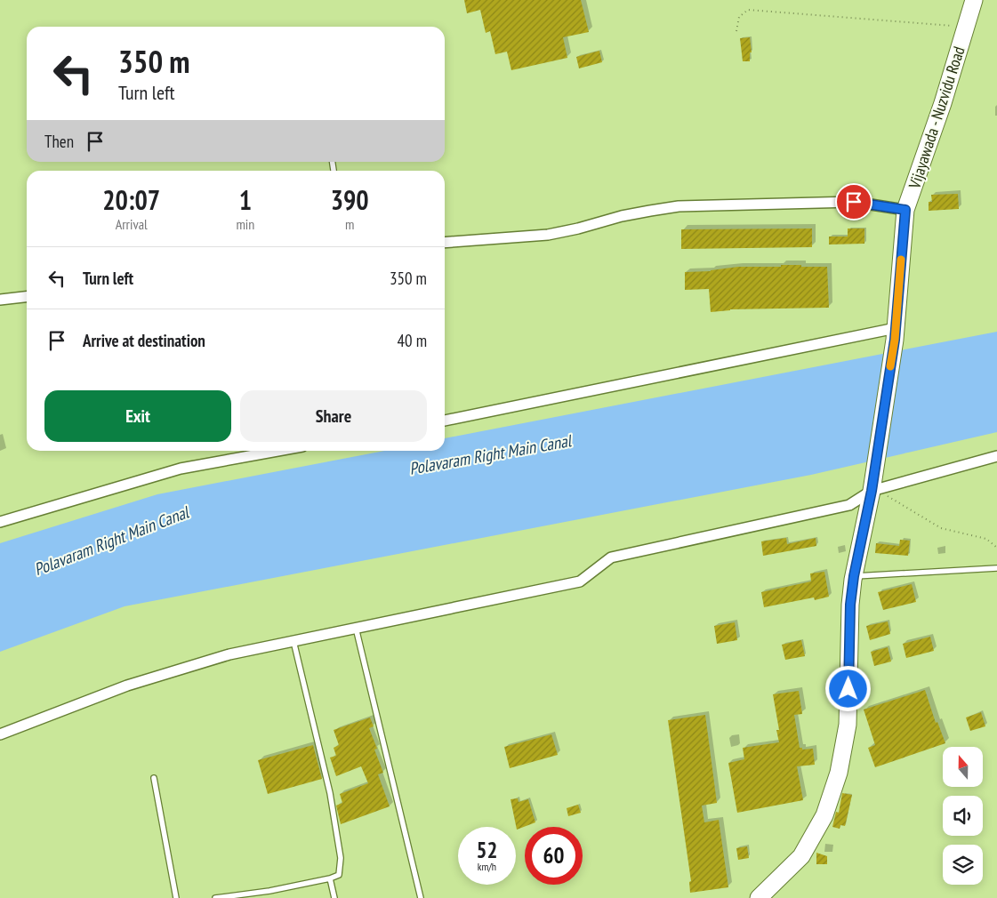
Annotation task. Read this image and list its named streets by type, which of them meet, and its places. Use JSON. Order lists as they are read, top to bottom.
{
  "streets": {
    "main road": ["Vijayawada - Nuzvidu Road"]
  },
  "water": ["Polavaram Right Main Canal"],
  "north": "top",
  "page": {
    "turn": ["350 m", "Turn left"],
    "then": "Then",
    "eta": [
      "20:07",
      "Arrival",
      "1",
      "min",
      "390",
      "m"
    ],
    "list": [
      {
        "name": "Turn left",
        "value": "350 m"
      },
      {
        "name": "Arrive at destination",
        "value": "40 m"
      }
    ],
    "buttons": ["Exit", "Share"],
    "speed": "52 km/h",
    "limit": "60"
  }
}
